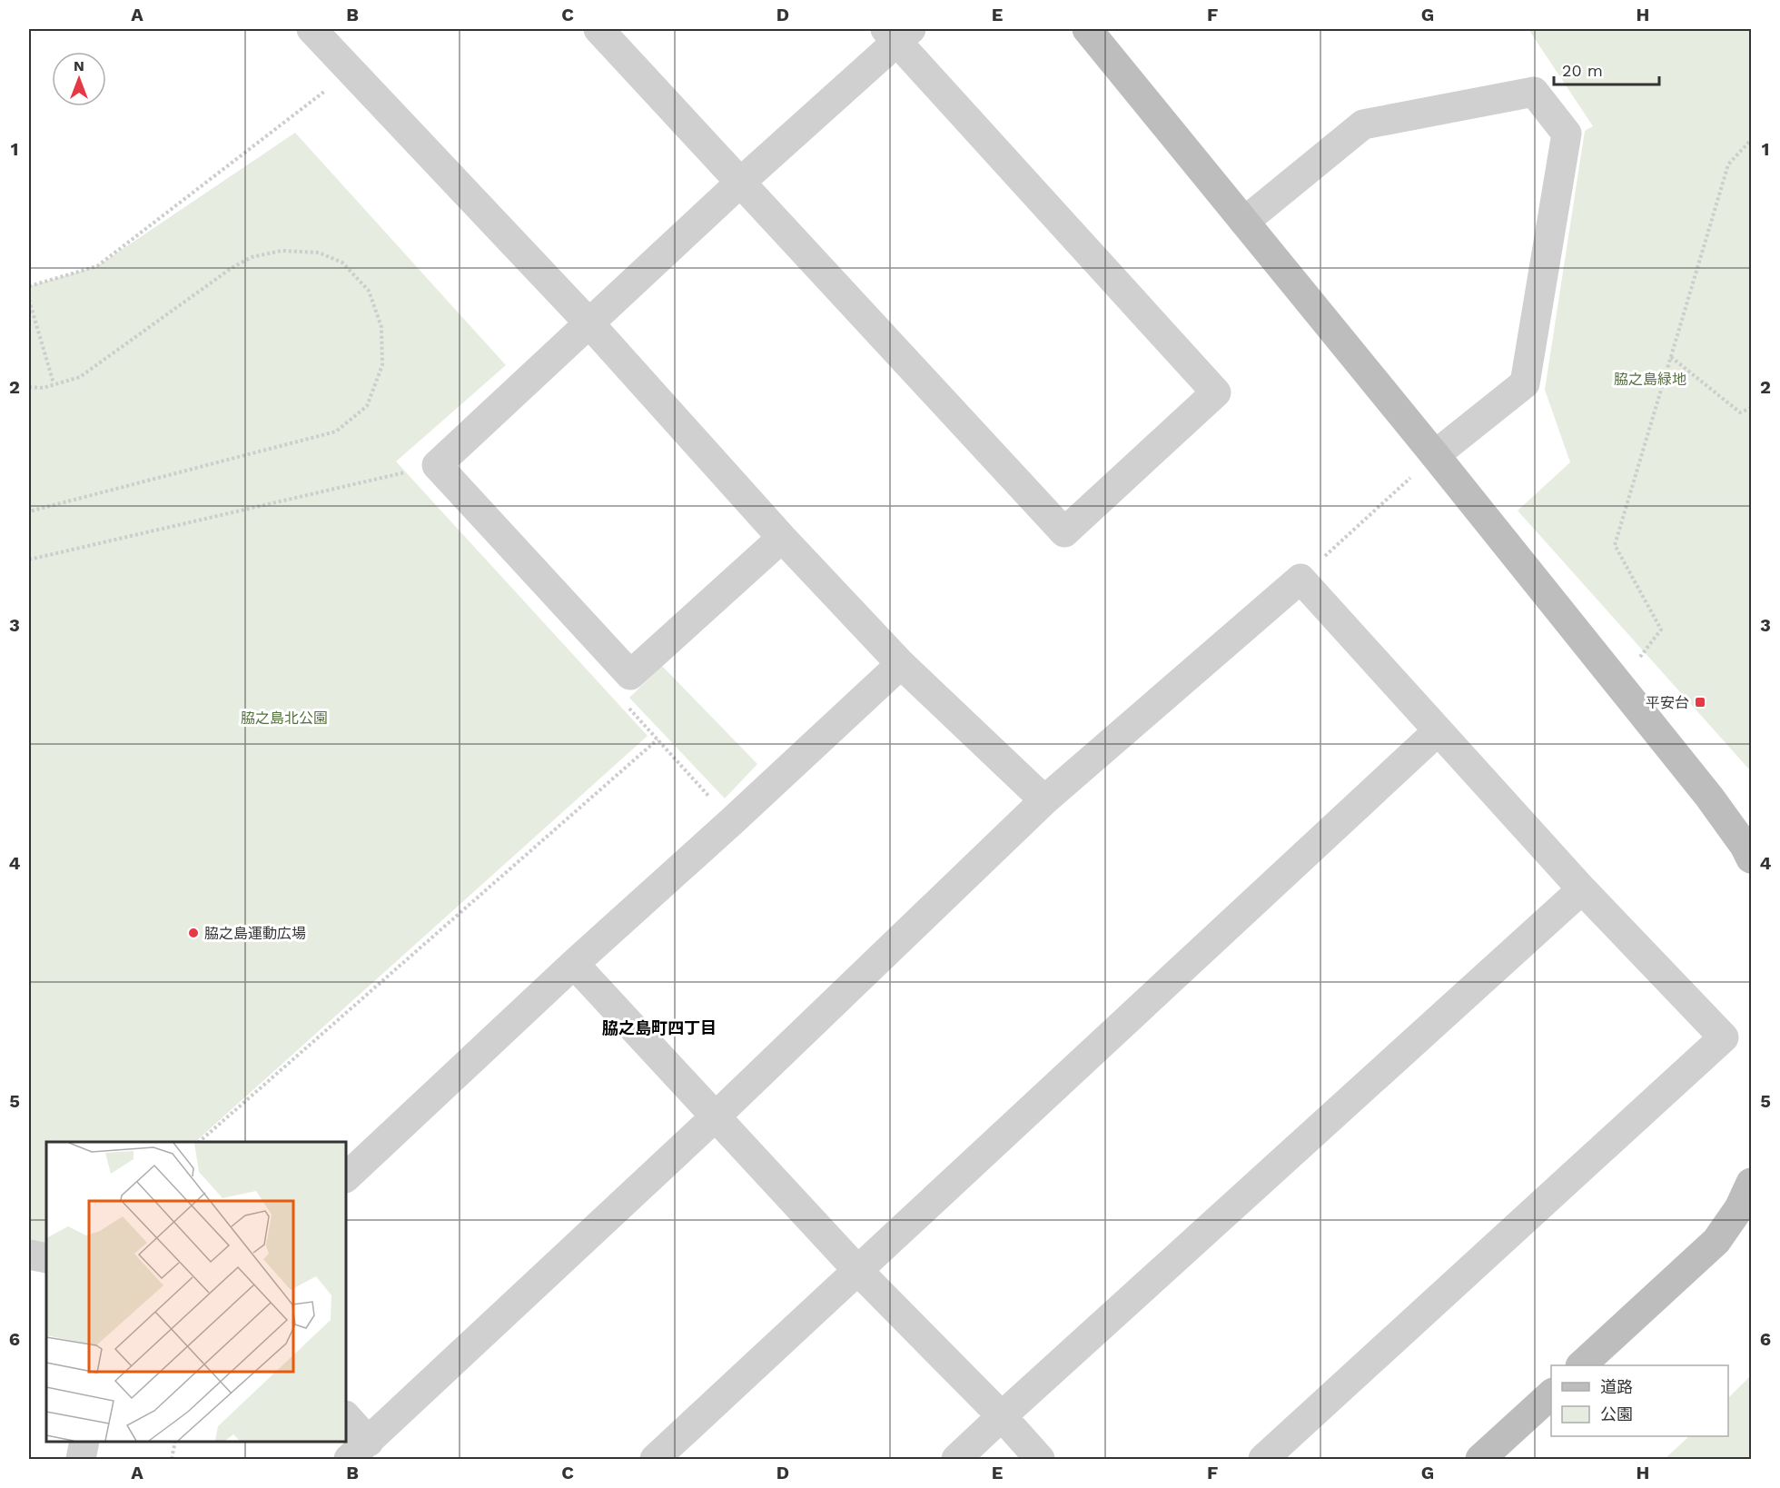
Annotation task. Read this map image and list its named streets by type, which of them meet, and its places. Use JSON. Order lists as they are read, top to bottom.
{
  "districts": ["脇之島町四丁目"],
  "parks": ["脇之島緑地", "脇之島北公園"],
  "places": {
    "transit": ["平安台"],
    "other": ["脇之島運動広場"]
  },
  "legend": ["道路", "公園"],
  "scale_bar": "20 m",
  "north": "top",
  "grid": {
    "columns": [
      "A",
      "B",
      "C",
      "D",
      "E",
      "F",
      "G",
      "H"
    ],
    "rows": [
      "1",
      "2",
      "3",
      "4",
      "5",
      "6"
    ]
  }
}
